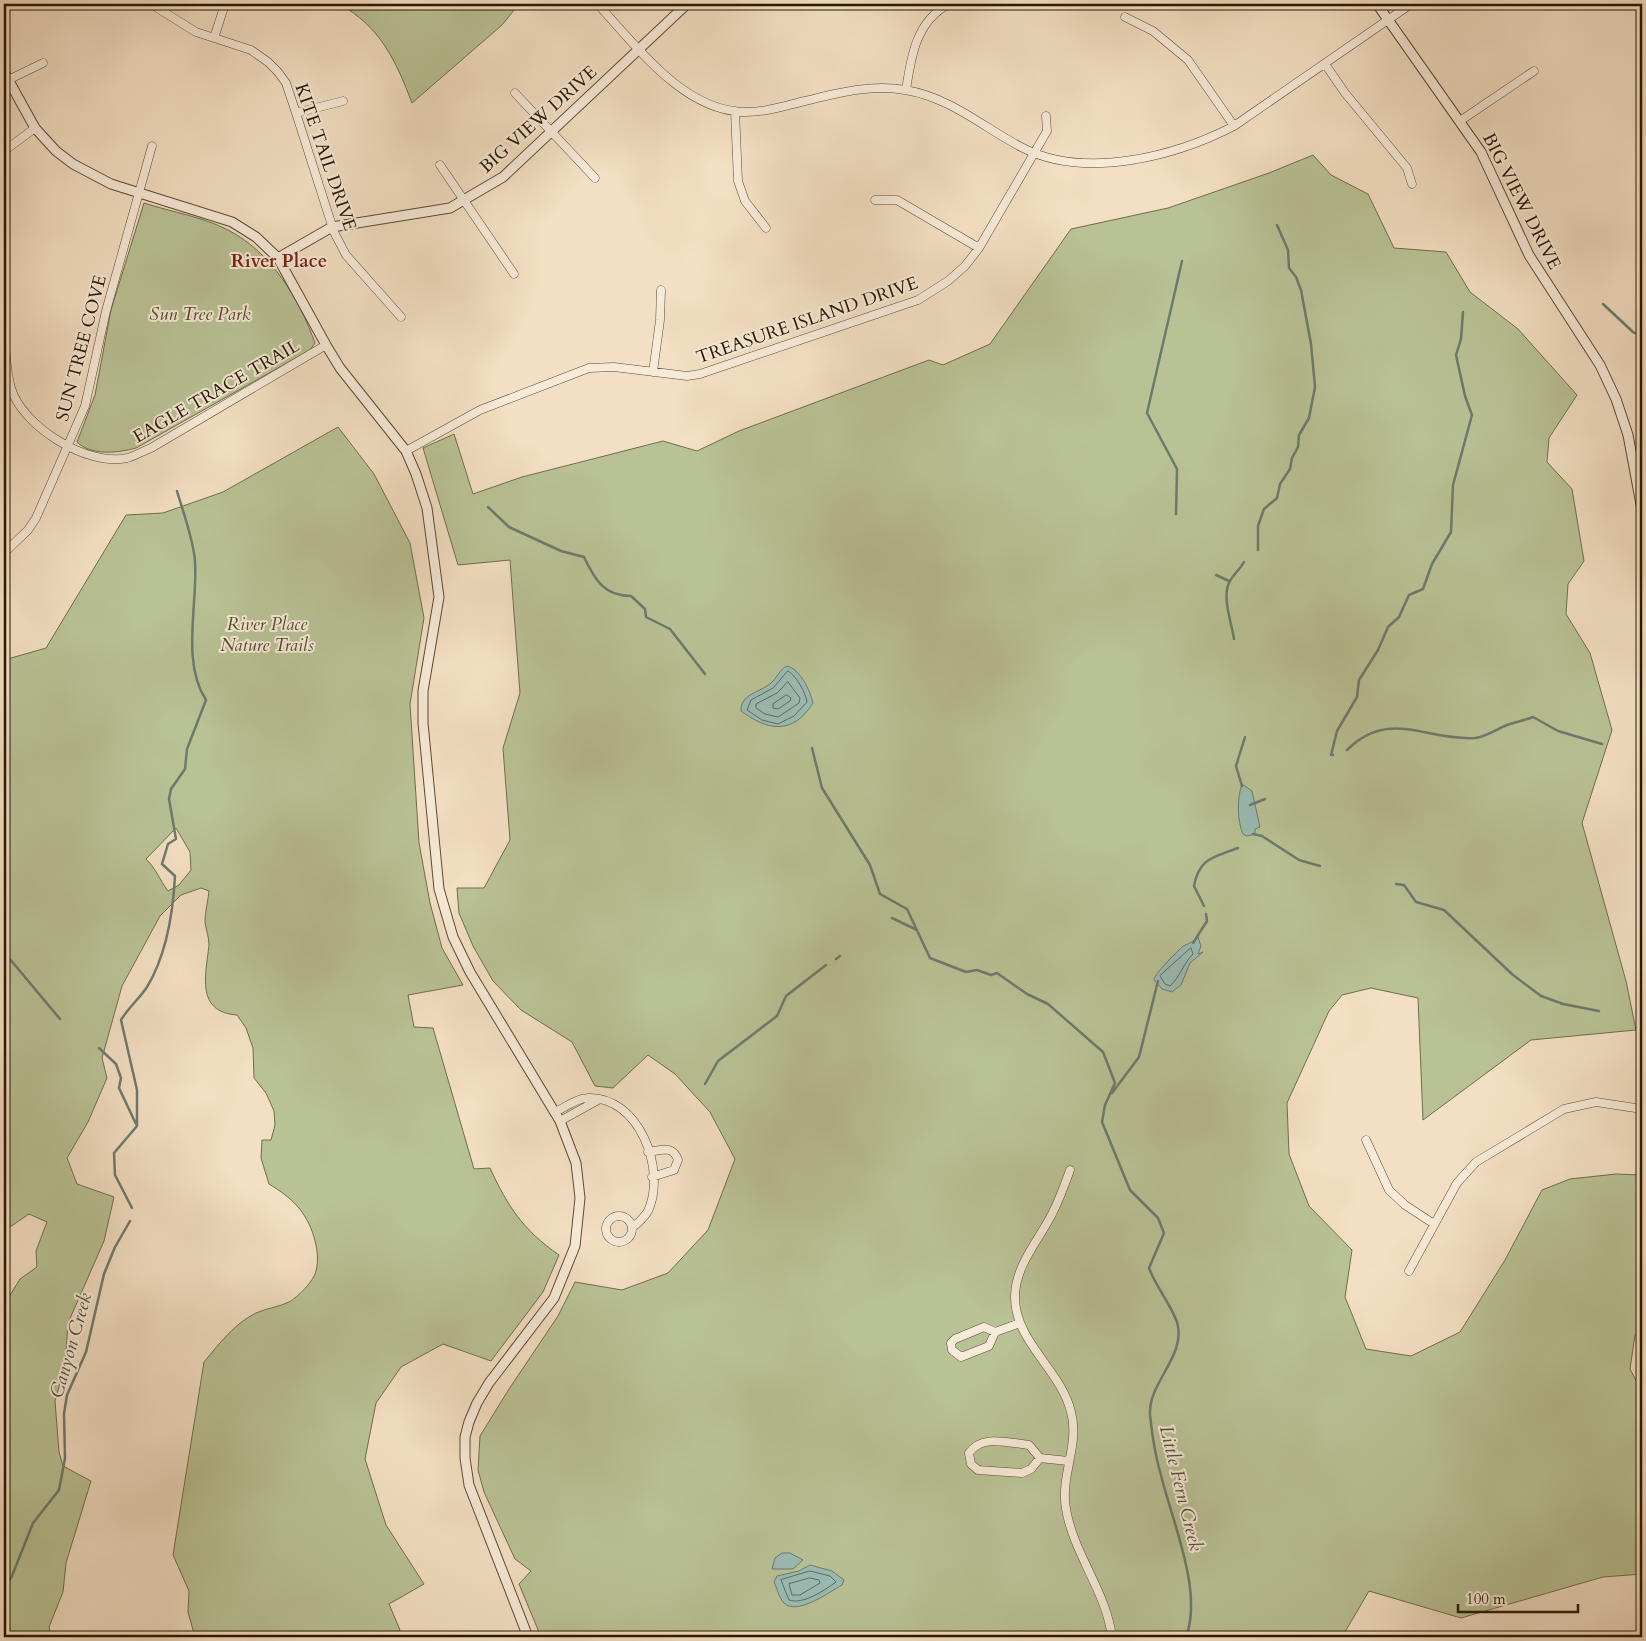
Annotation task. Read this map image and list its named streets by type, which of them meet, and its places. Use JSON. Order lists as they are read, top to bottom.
{
  "streets": {
    "street": [
      "BIG VIEW DRIVE",
      "KITE TAIL DRIVE",
      "TREASURE ISLAND DRIVE",
      "SUN TREE COVE",
      "EAGLE TRACE TRAIL"
    ]
  },
  "crossings": [
    ["BIG VIEW DRIVE", "KITE TAIL DRIVE"],
    ["SUN TREE COVE", "EAGLE TRACE TRAIL"]
  ],
  "districts": ["River Place"],
  "water": ["Canyon Creek", "Little Fern Creek"],
  "parks": ["Sun Tree Park", "River Place Nature Trails"],
  "scale_bar": "100 m"
}
